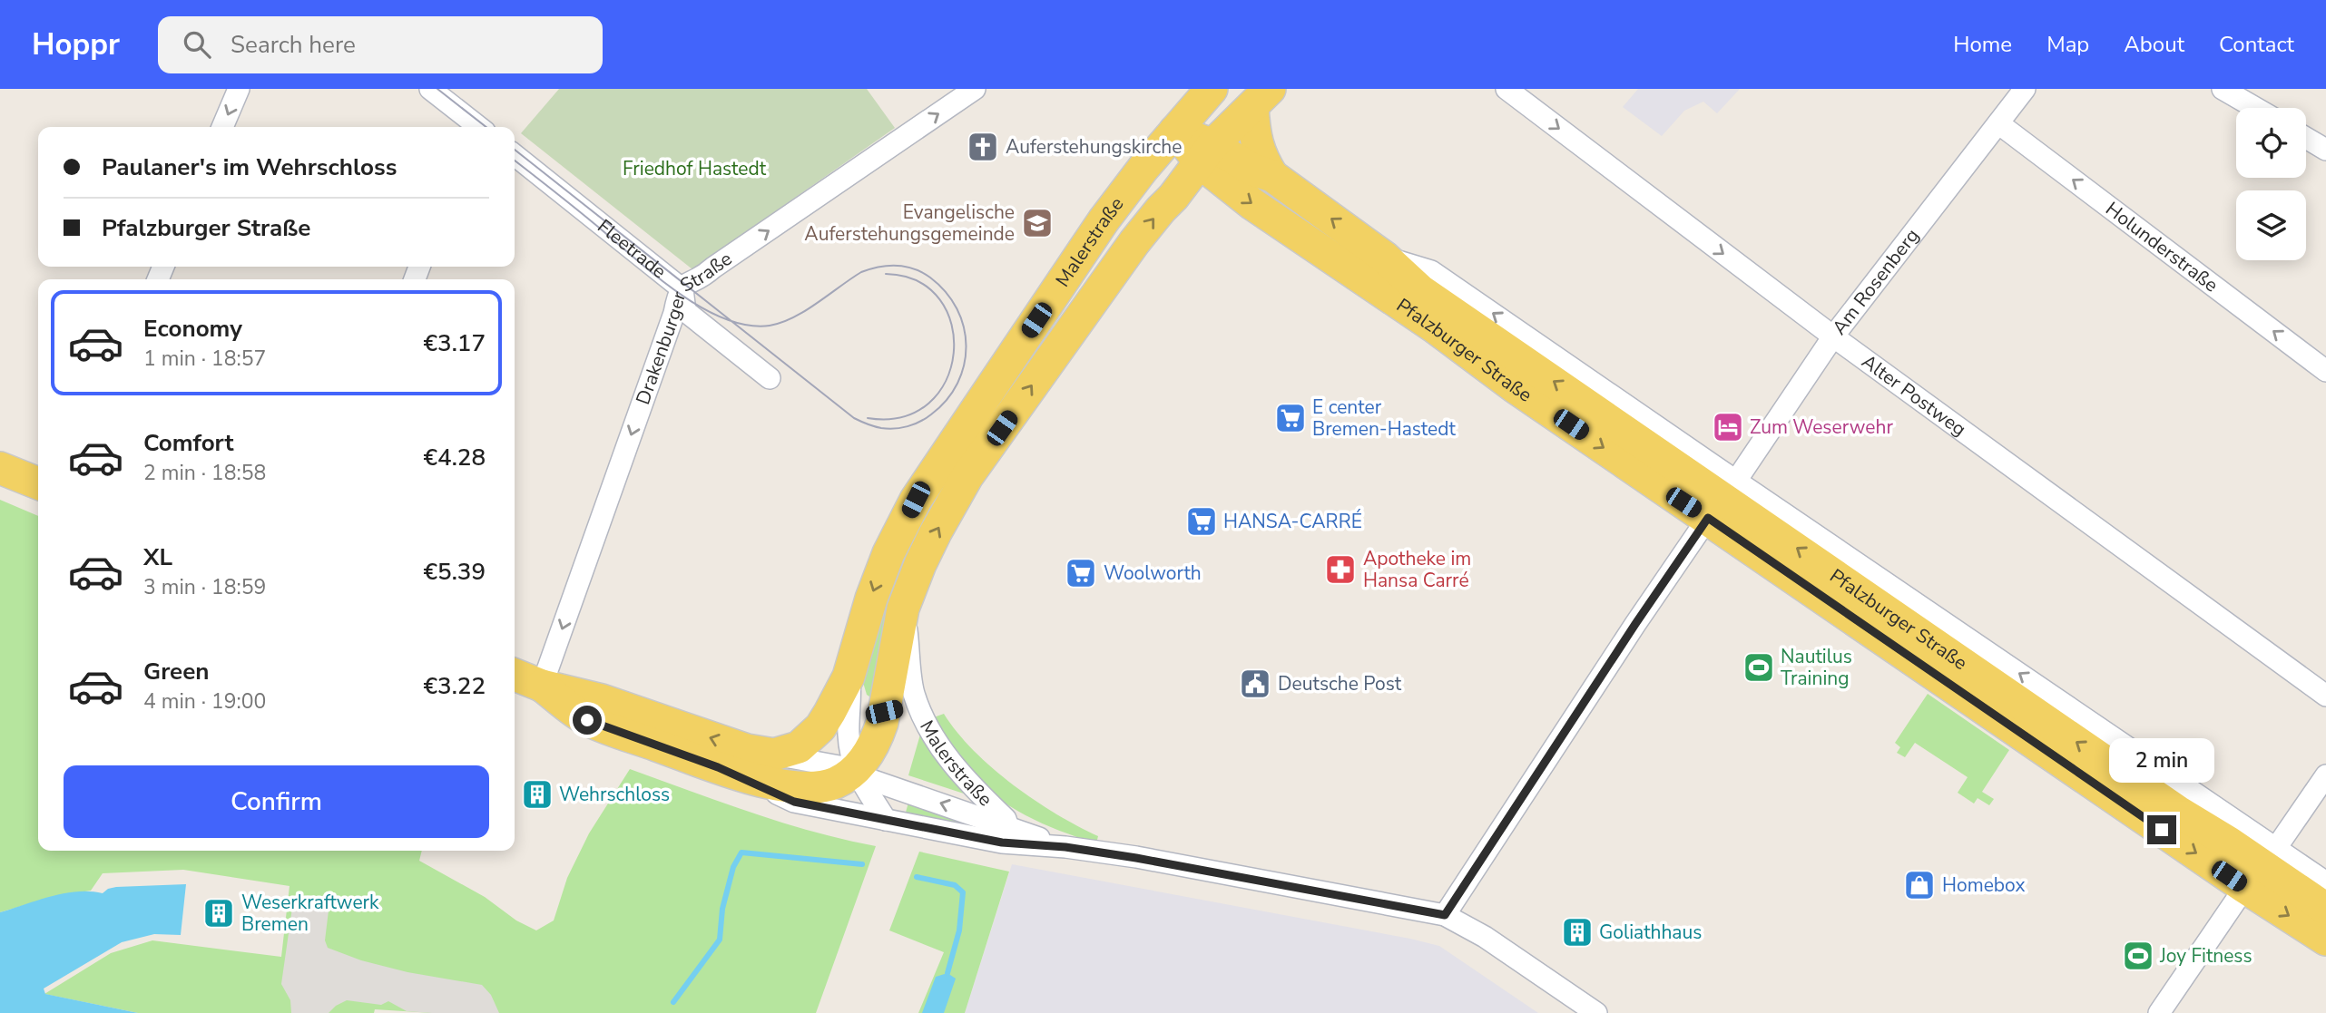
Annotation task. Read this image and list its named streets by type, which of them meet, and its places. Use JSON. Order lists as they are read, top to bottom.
{
  "streets": {
    "main road": ["Malerstraße", "Pfalzburger Straße"],
    "street": [
      "Holunderstraße",
      "Fleetrade",
      "Am Rosenberg",
      "Drakenburger Straße",
      "Alter Postweg"
    ]
  },
  "crossings": [
    ["Malerstraße", "Drakenburger Straße"],
    ["Malerstraße", "Pfalzburger Straße"],
    ["Holunderstraße", "Am Rosenberg"],
    ["Fleetrade", "Drakenburger Straße"],
    ["Am Rosenberg", "Pfalzburger Straße"],
    ["Am Rosenberg", "Alter Postweg"]
  ],
  "one_way": ["Holunderstraße", "Alter Postweg"],
  "parks": ["Friedhof Hastedt"],
  "places": {
    "church": ["Auferstehungskirche"],
    "school or university": ["Evangelische Auferstehungsgemeinde"],
    "supermarket": ["E center Bremen-Hastedt", "HANSA-CARRÉ", "Woolworth"],
    "hotel": ["Zum Weserwehr"],
    "pharmacy": ["Apotheke im Hansa Carré"],
    "sports": ["Nautilus Training", "Joy Fitness"],
    "public building": ["Deutsche Post"],
    "building": ["Wehrschloss", "Weserkraftwerk Bremen", "Goliathhaus"],
    "shop": ["Homebox"]
  },
  "page": {
    "header": "Hoppr",
    "search": "Search here",
    "nav": [
      "Home",
      "Map",
      "About",
      "Contact"
    ],
    "banner": ["Paulaner's im Wehrschloss", "Pfalzburger Straße"],
    "list": [
      {
        "name": "Economy",
        "note": "1 min · 18:57",
        "value": "€3.17"
      },
      {
        "name": "Comfort",
        "note": "2 min · 18:58",
        "value": "€4.28"
      },
      {
        "name": "XL",
        "note": "3 min · 18:59",
        "value": "€5.39"
      },
      {
        "name": "Green",
        "note": "4 min · 19:00",
        "value": "€3.22"
      }
    ],
    "bubble": "2 min",
    "buttons": "Confirm"
  }
}
